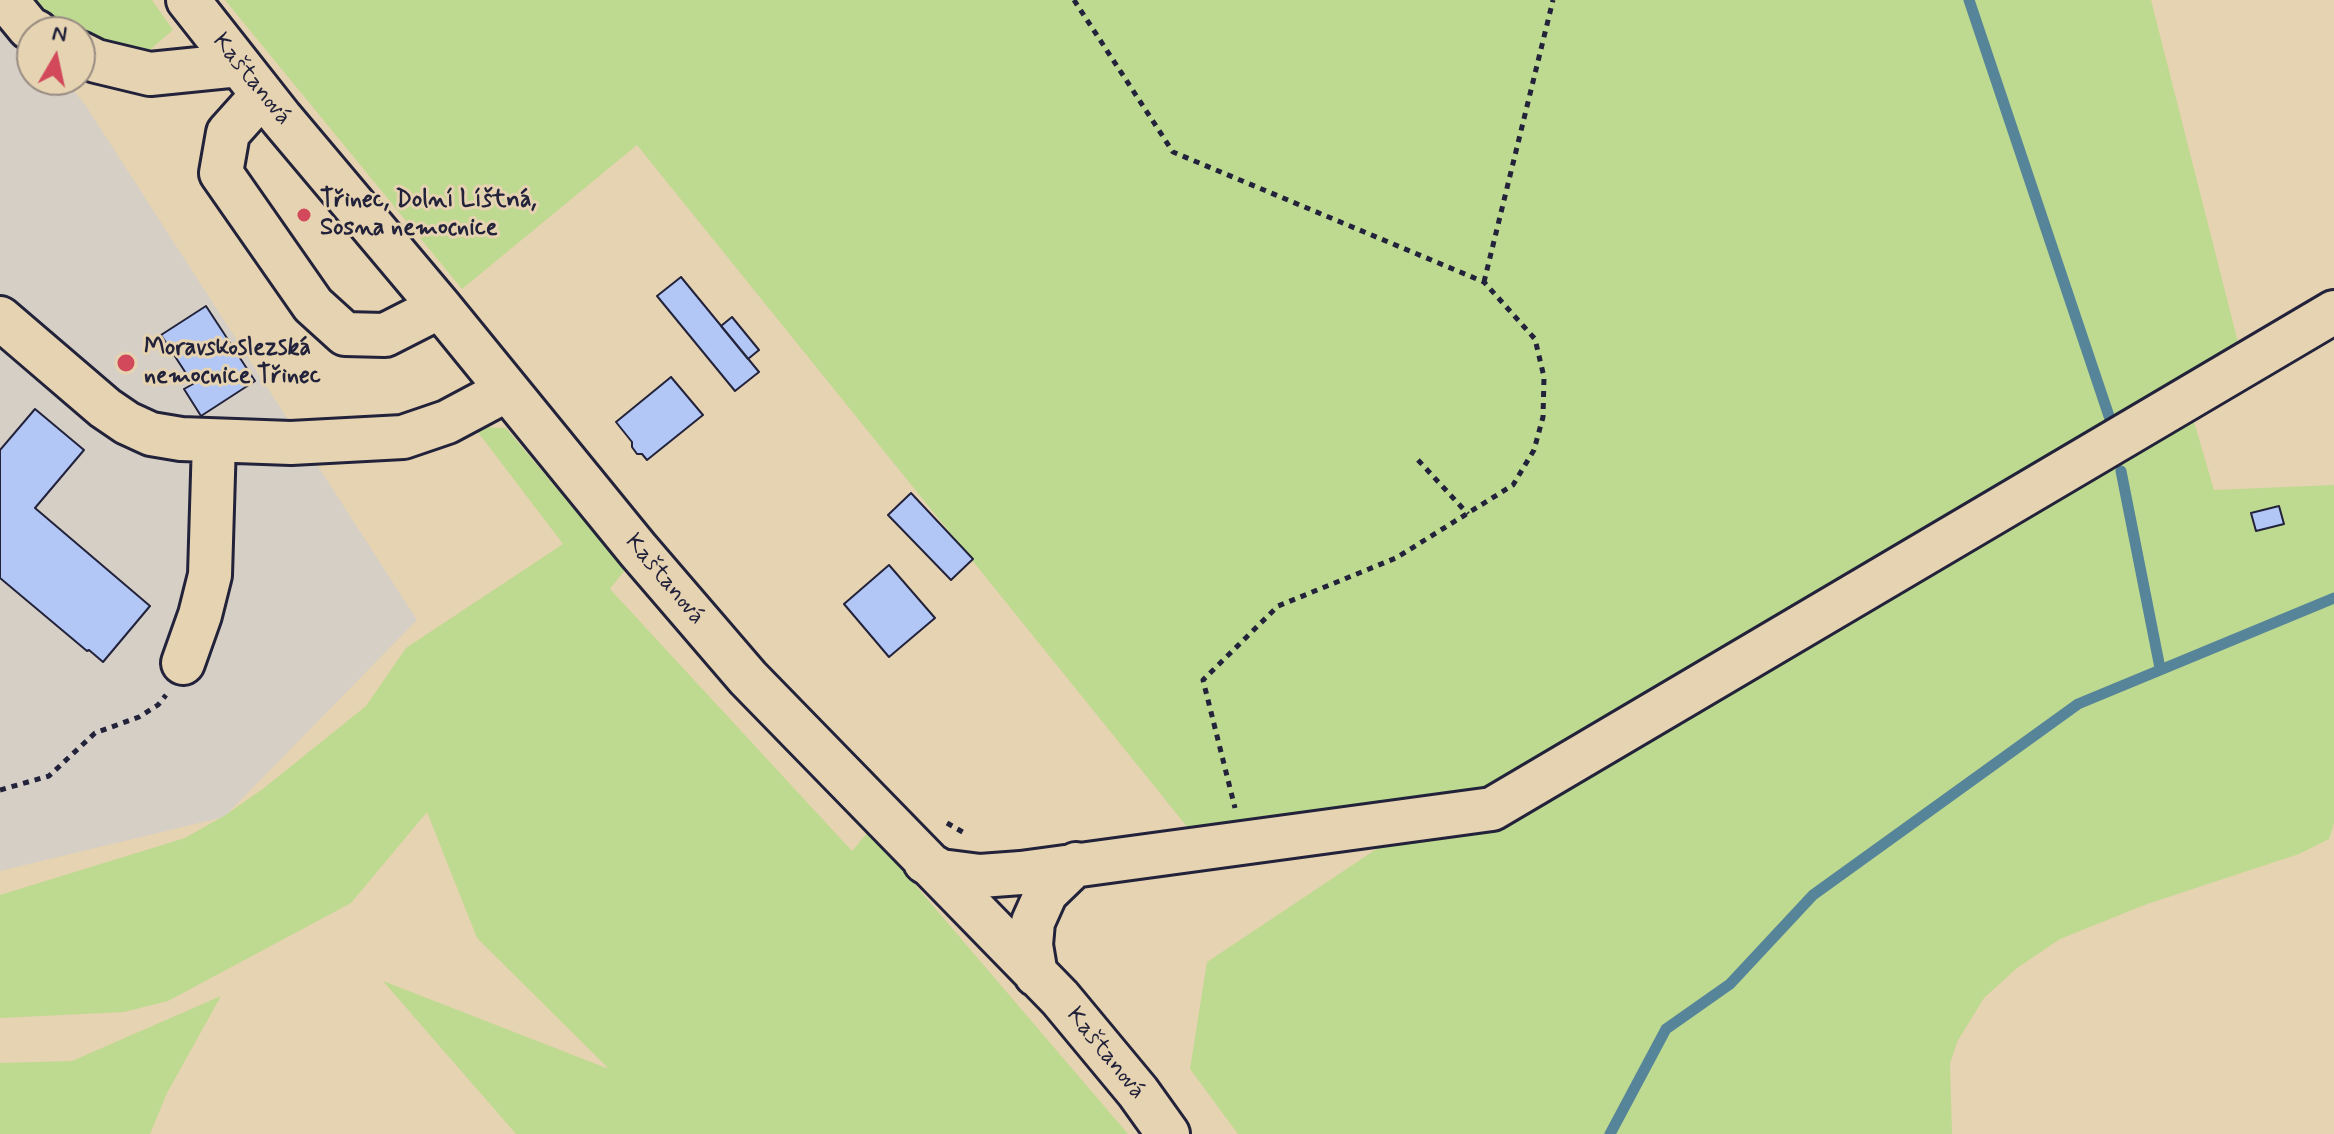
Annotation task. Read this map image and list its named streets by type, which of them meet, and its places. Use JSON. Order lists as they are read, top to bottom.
{
  "streets": {
    "street": ["Kaštanová"]
  },
  "places": ["Třinec, Dolní Líštná, Sosna nemocnice", "Moravskoslezská nemocnice Třinec"],
  "north": "top"
}
